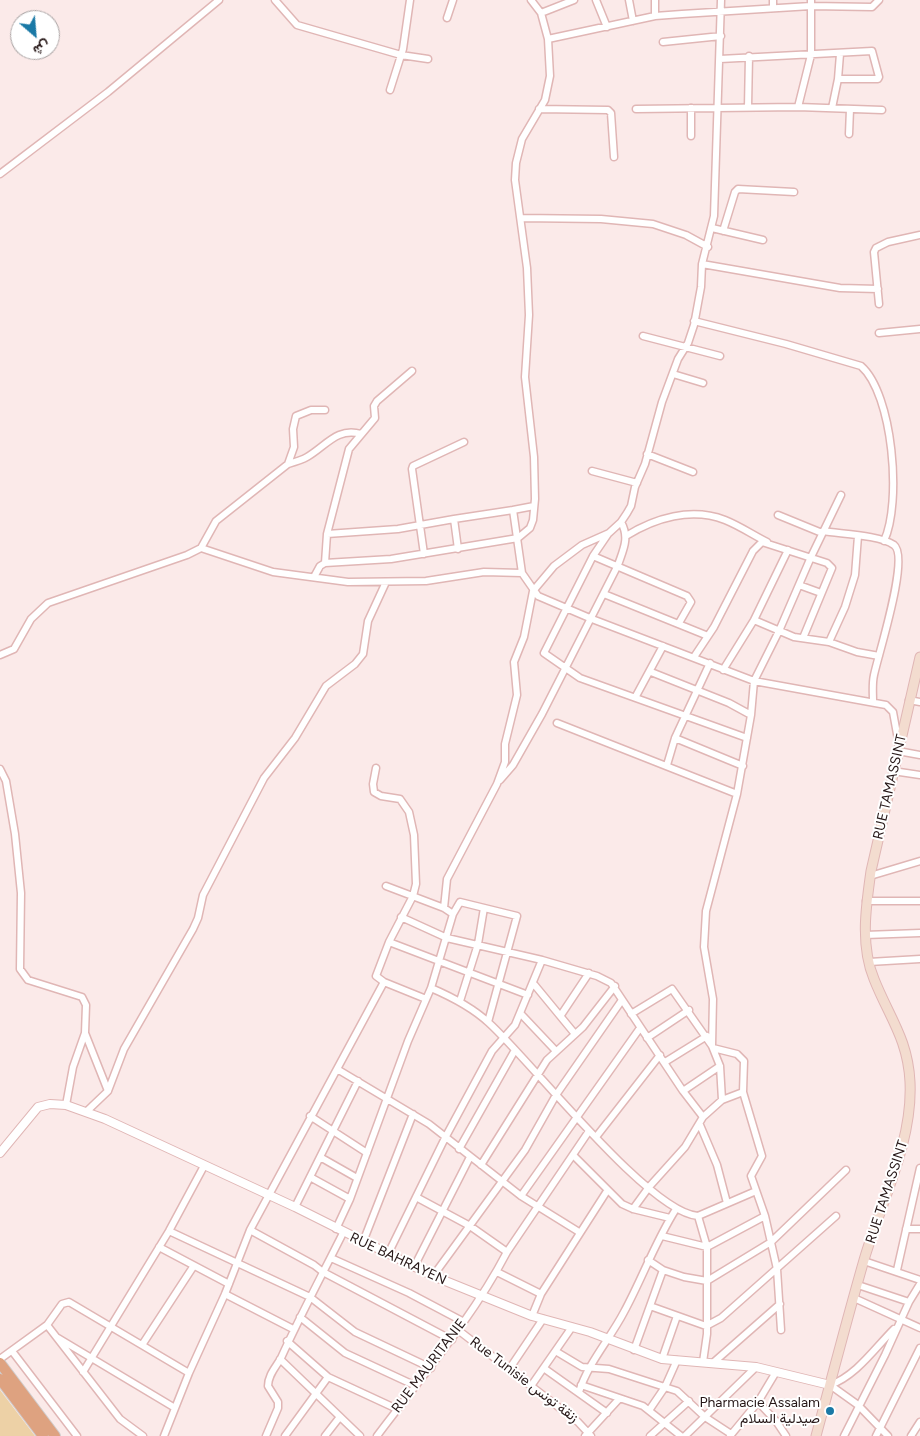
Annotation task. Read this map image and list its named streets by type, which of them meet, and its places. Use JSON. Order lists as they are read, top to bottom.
{
  "streets": {
    "main road": ["RUE TAMASSINT"],
    "street": ["RUE BAHRAYEN", "RUE MAURITANIE", "Rue Tunisie زنقة تونس"]
  },
  "crossings": [
    ["RUE TAMASSINT", "RUE BAHRAYEN"],
    ["RUE BAHRAYEN", "RUE MAURITANIE"],
    ["RUE MAURITANIE", "Rue Tunisie زنقة تونس"]
  ],
  "places": ["Pharmacie Assalam صيدلية السلام"],
  "north": "bottom right"
}
